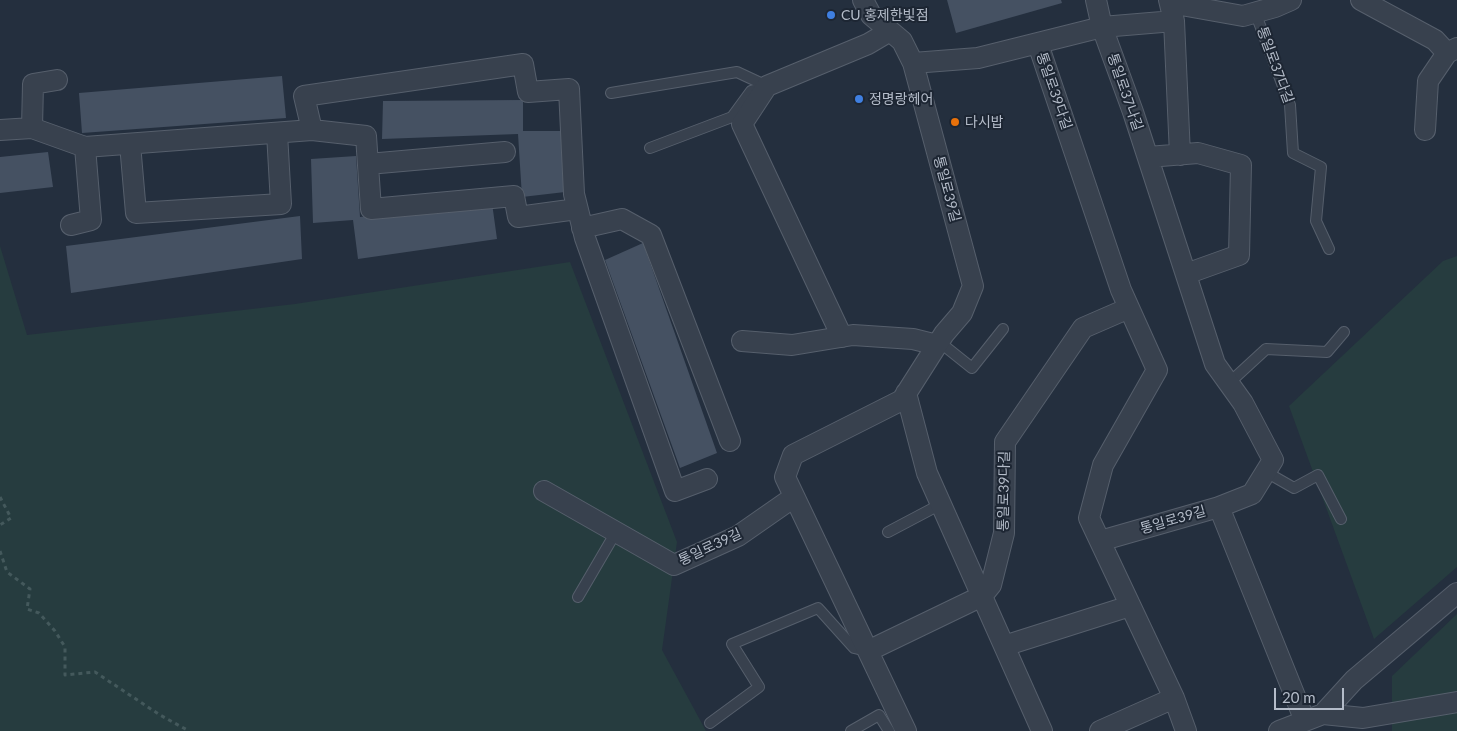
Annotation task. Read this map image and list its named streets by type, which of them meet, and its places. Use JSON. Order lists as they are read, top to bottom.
{
  "streets": {
    "street": [
      "통일로37다길",
      "통일로39다길",
      "통일로37나길",
      "통일로39길"
    ]
  },
  "crossings": [
    ["통일로39다길", "통일로37나길"],
    ["통일로39다길", "통일로39길"],
    ["통일로37나길", "통일로39길"]
  ],
  "places": ["CU 홍제한빛점", "정명랑헤어", "다시밥"],
  "scale_bar": "20 m"
}
